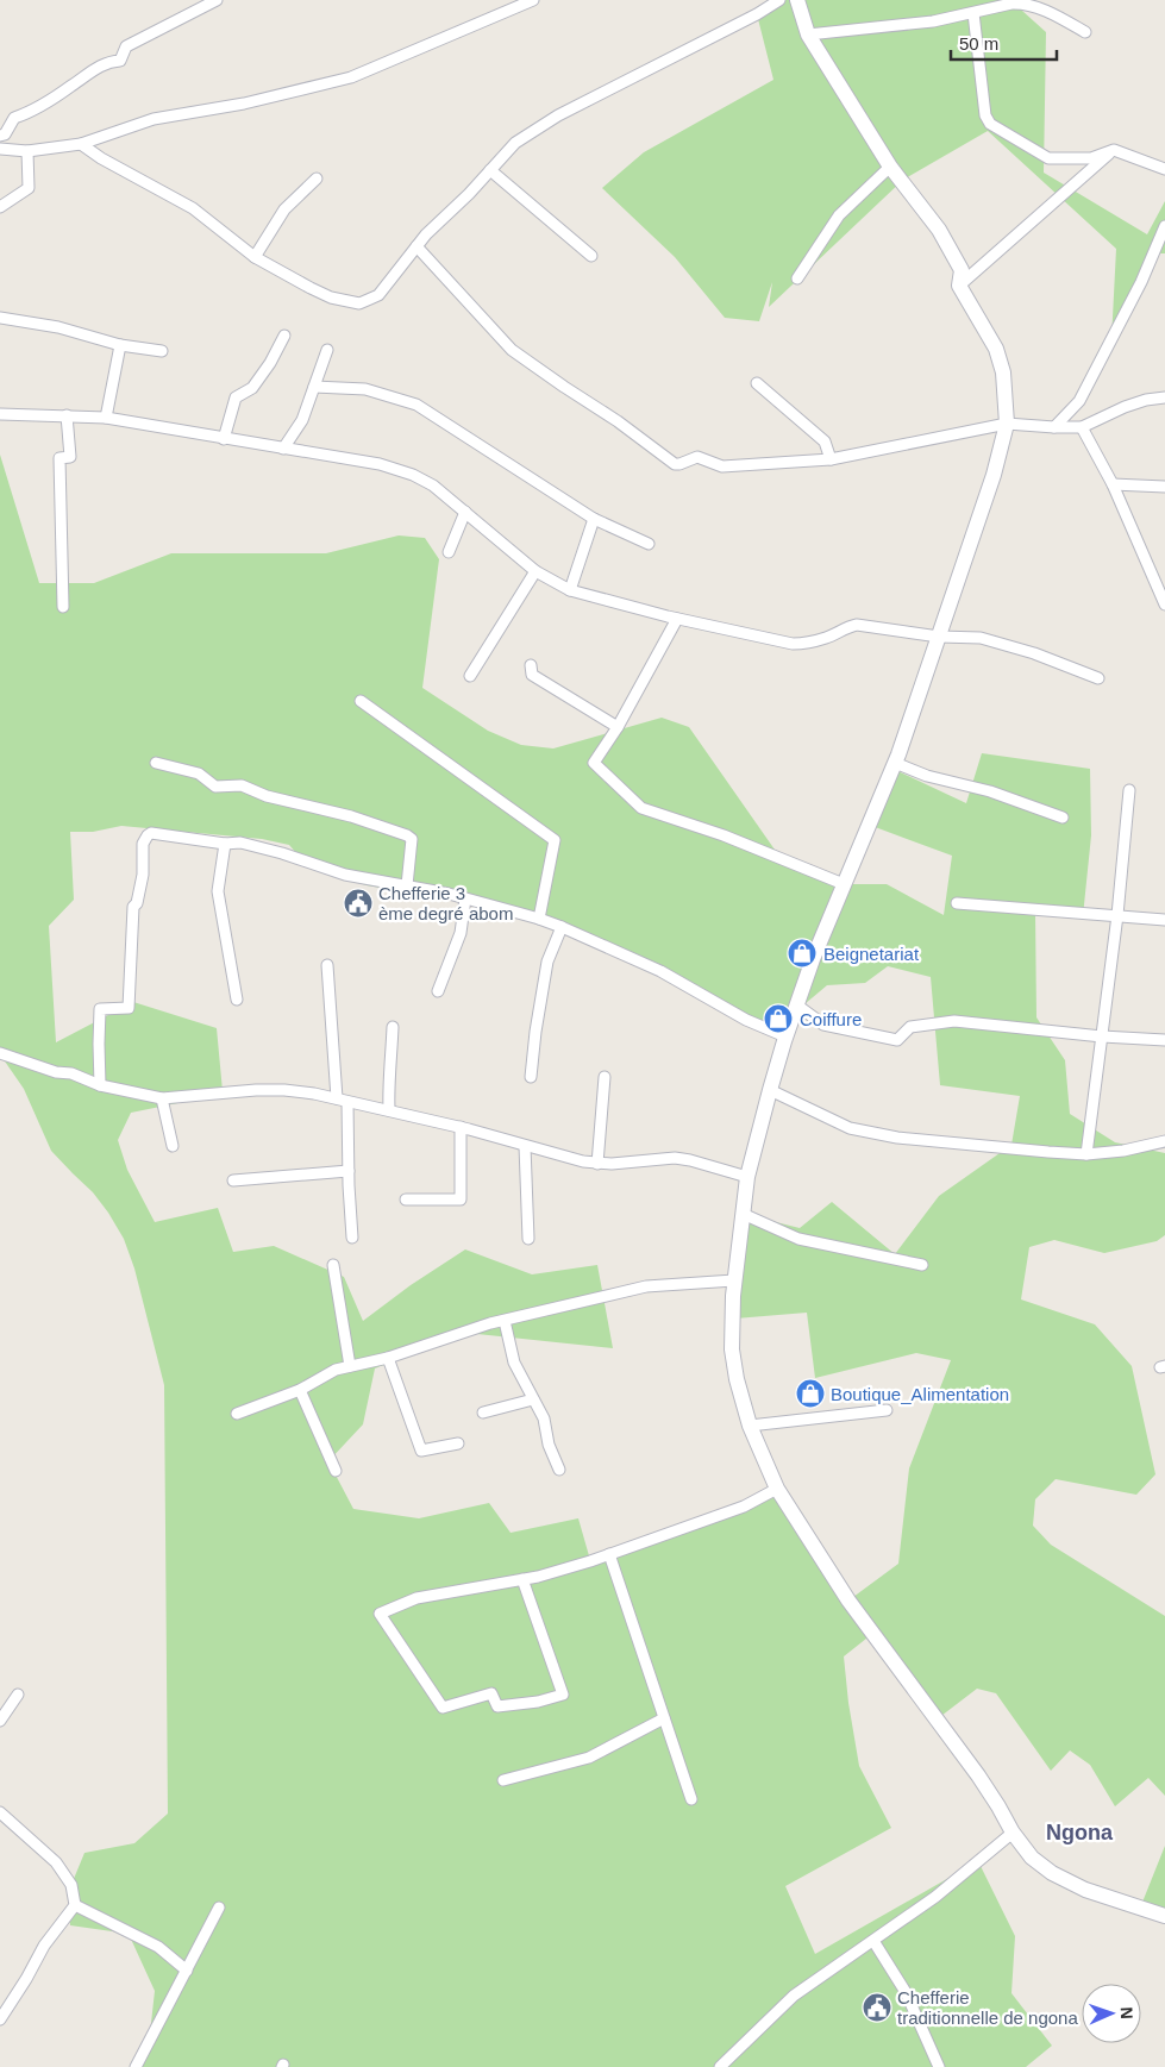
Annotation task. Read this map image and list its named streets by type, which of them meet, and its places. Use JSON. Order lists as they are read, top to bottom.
{
  "districts": ["Ngona"],
  "places": {
    "public building": ["Chefferie 3 ème degré abom", "Chefferie traditionnelle de ngona"],
    "shop": ["Beignetariat", "Coiffure", "Boutique_Alimentation"]
  },
  "scale_bar": "50 m",
  "north": "right"
}
